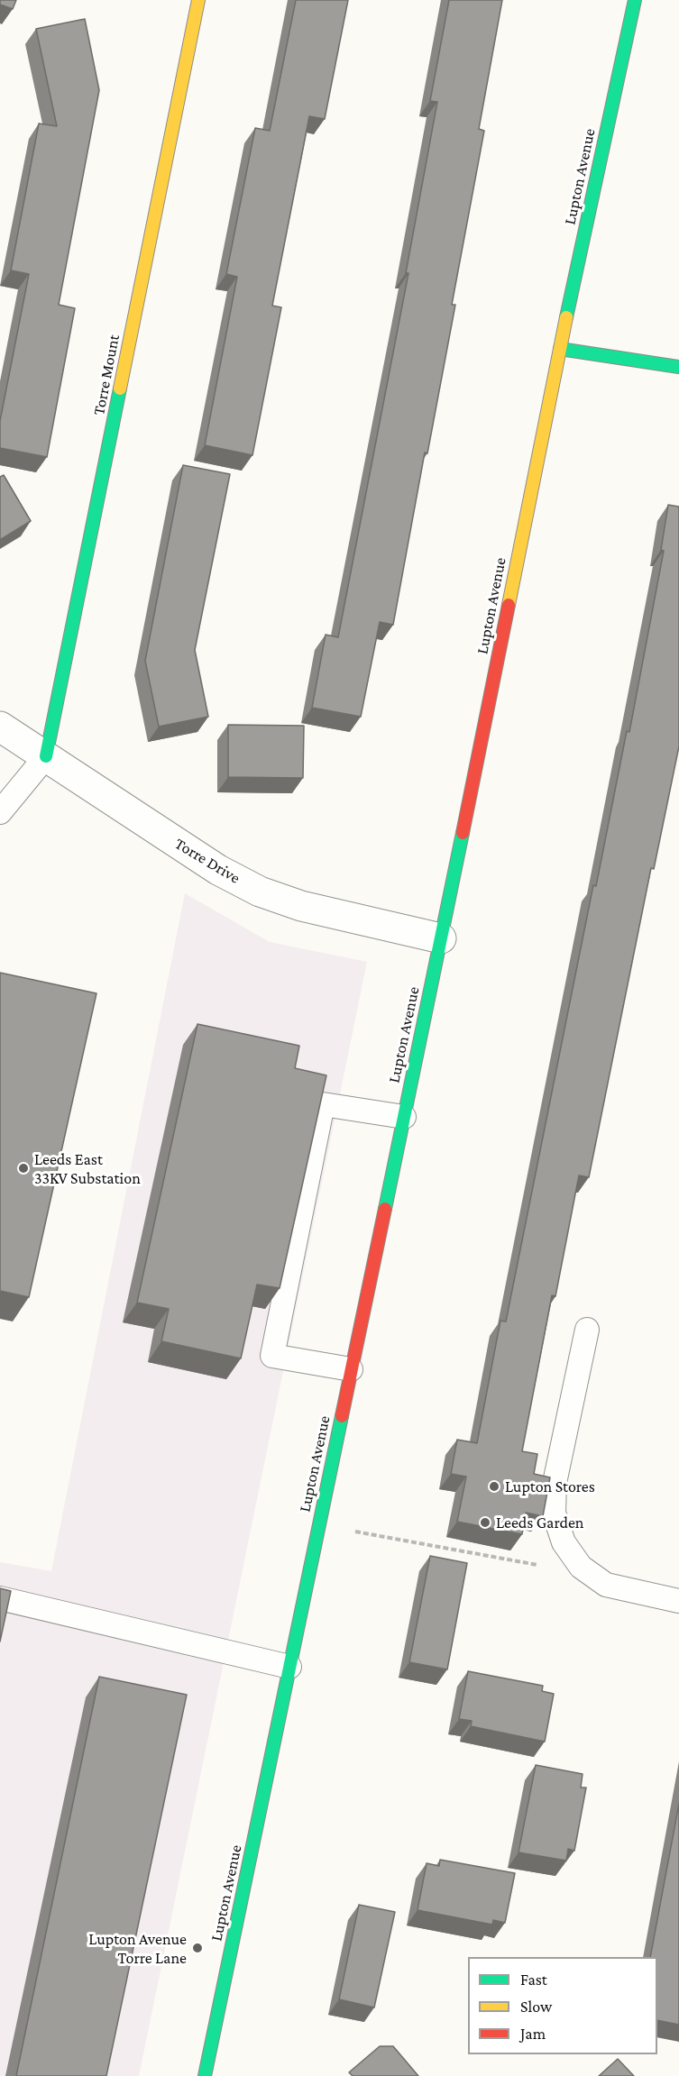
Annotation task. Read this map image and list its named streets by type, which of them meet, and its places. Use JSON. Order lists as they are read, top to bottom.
{
  "streets": {
    "street": ["Lupton Avenue", "Torre Mount", "Torre Drive"]
  },
  "crossings": [
    ["Lupton Avenue", "Torre Drive"],
    ["Torre Mount", "Torre Drive"]
  ],
  "places": [
    "Leeds East 33KV Substation",
    "Lupton Stores",
    "Leeds Garden",
    "Lupton Avenue Torre Lane"
  ],
  "legend": ["Fast", "Slow", "Jam"]
}
